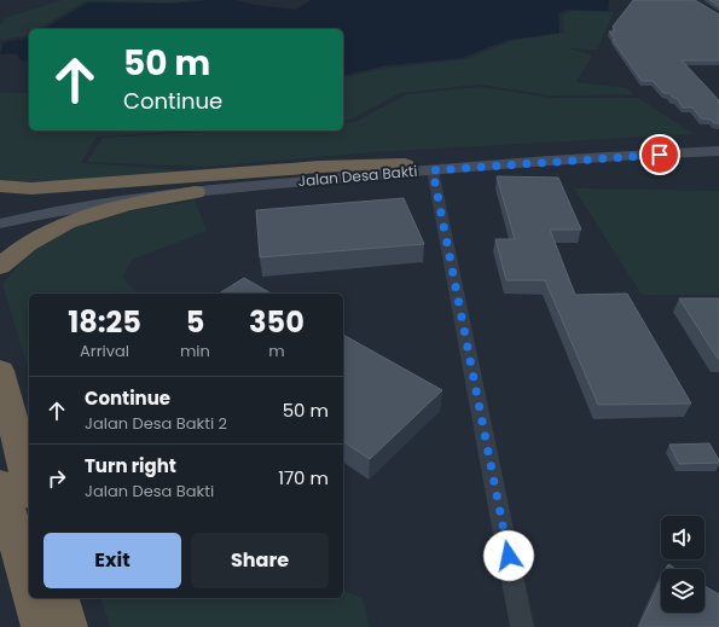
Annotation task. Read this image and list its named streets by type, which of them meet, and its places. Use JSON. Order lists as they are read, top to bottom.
{
  "streets": {
    "street": ["Jalan Desa Bakti"]
  },
  "page": {
    "turn": ["50 m", "Continue"],
    "eta": [
      "18:25",
      "Arrival",
      "5",
      "min",
      "350",
      "m"
    ],
    "list": [
      {
        "name": "Continue",
        "note": "Jalan Desa Bakti 2",
        "value": "50 m"
      },
      {
        "name": "Turn right",
        "note": "Jalan Desa Bakti",
        "value": "170 m"
      }
    ],
    "buttons": ["Exit", "Share"]
  }
}
